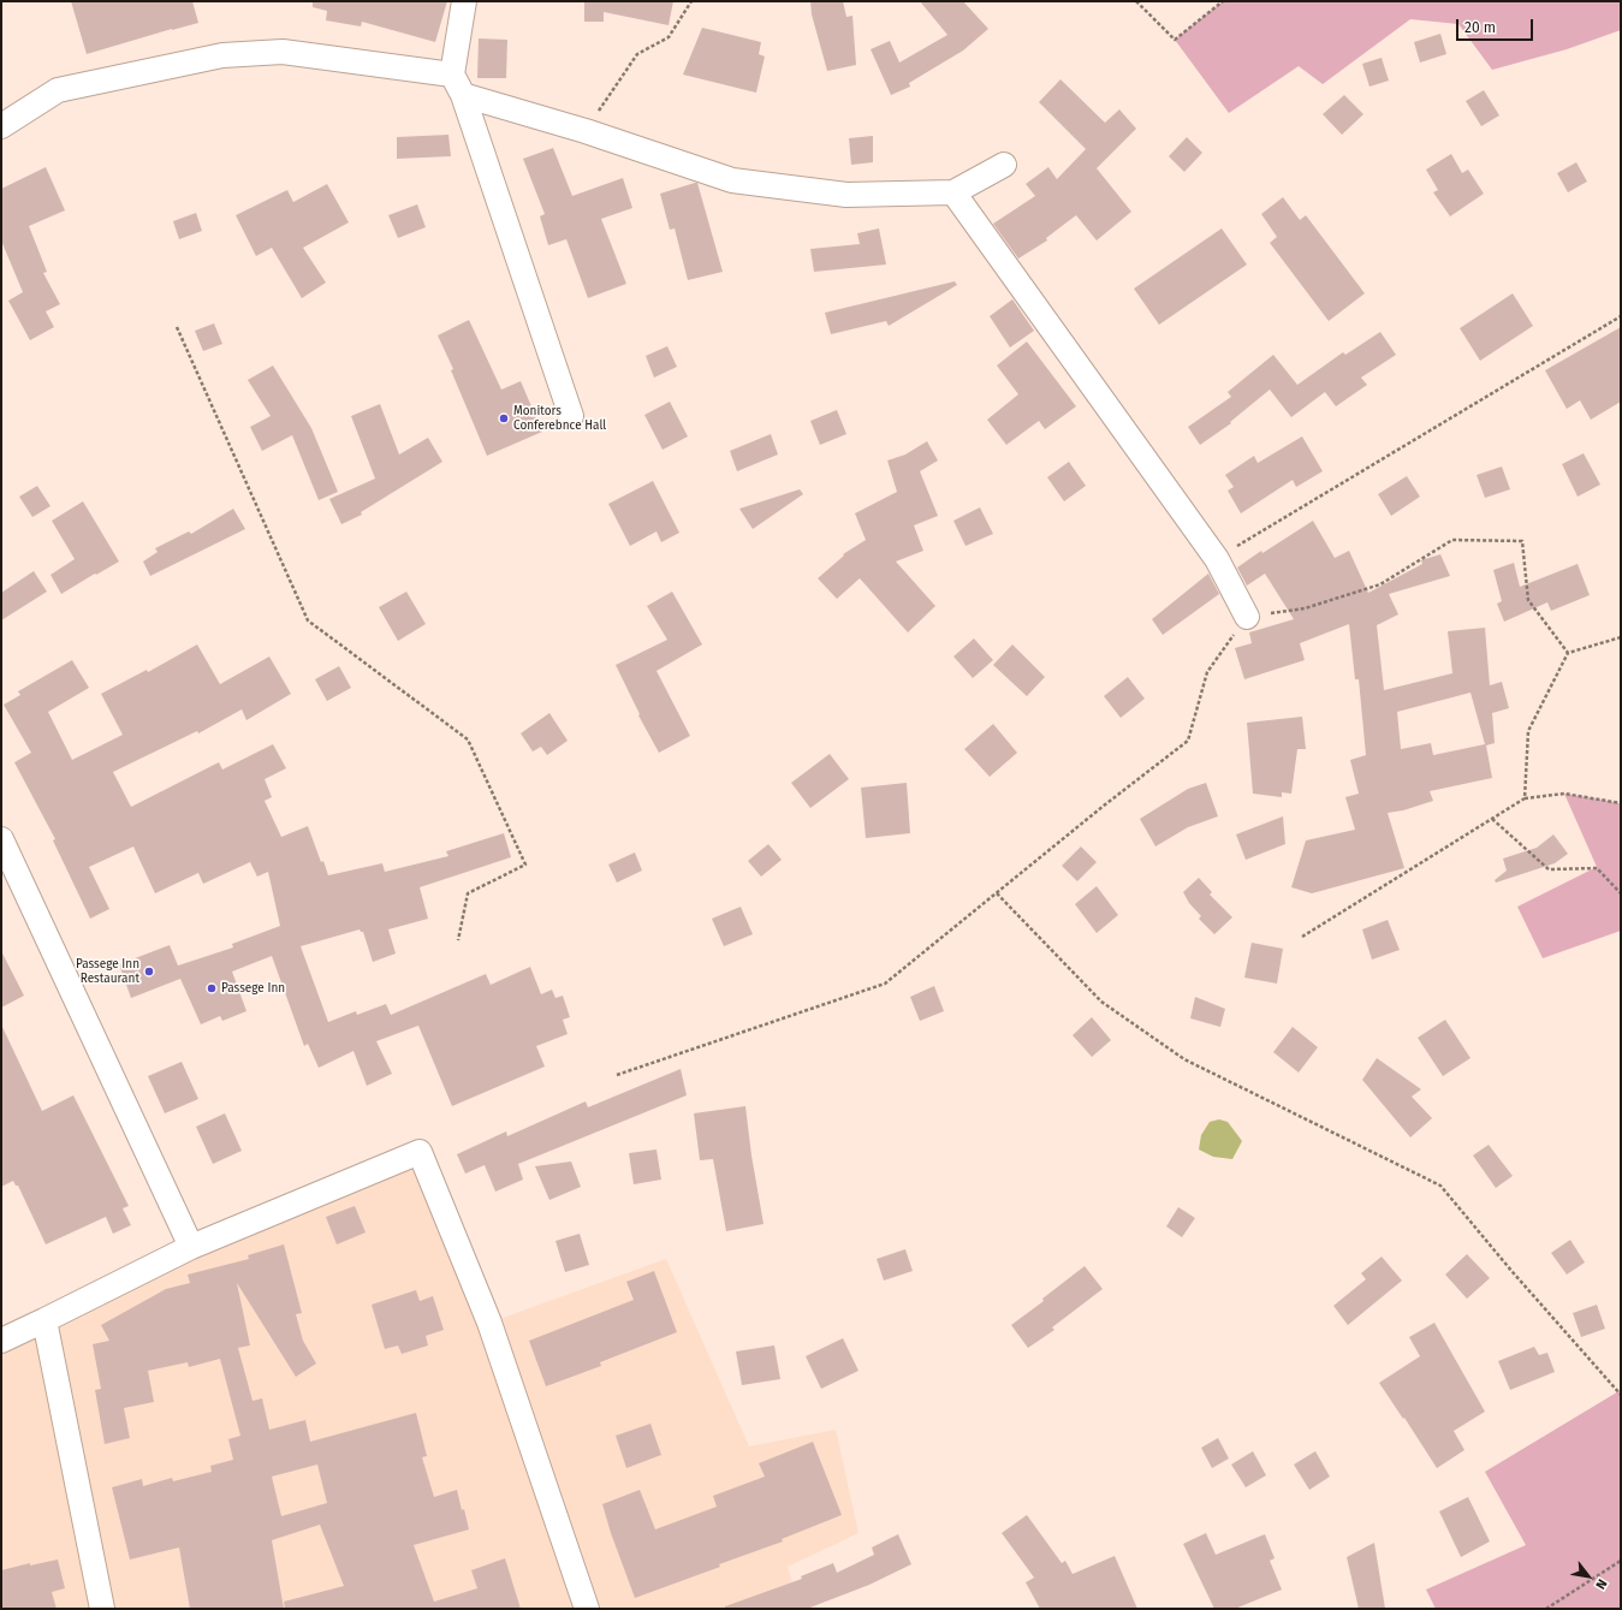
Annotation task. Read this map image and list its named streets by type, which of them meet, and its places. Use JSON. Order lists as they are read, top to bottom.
{
  "places": ["Monitors Conferebnce Hall", "Passege Inn Restaurant", "Passege Inn"],
  "scale_bar": "20 m",
  "north": "bottom right"
}
